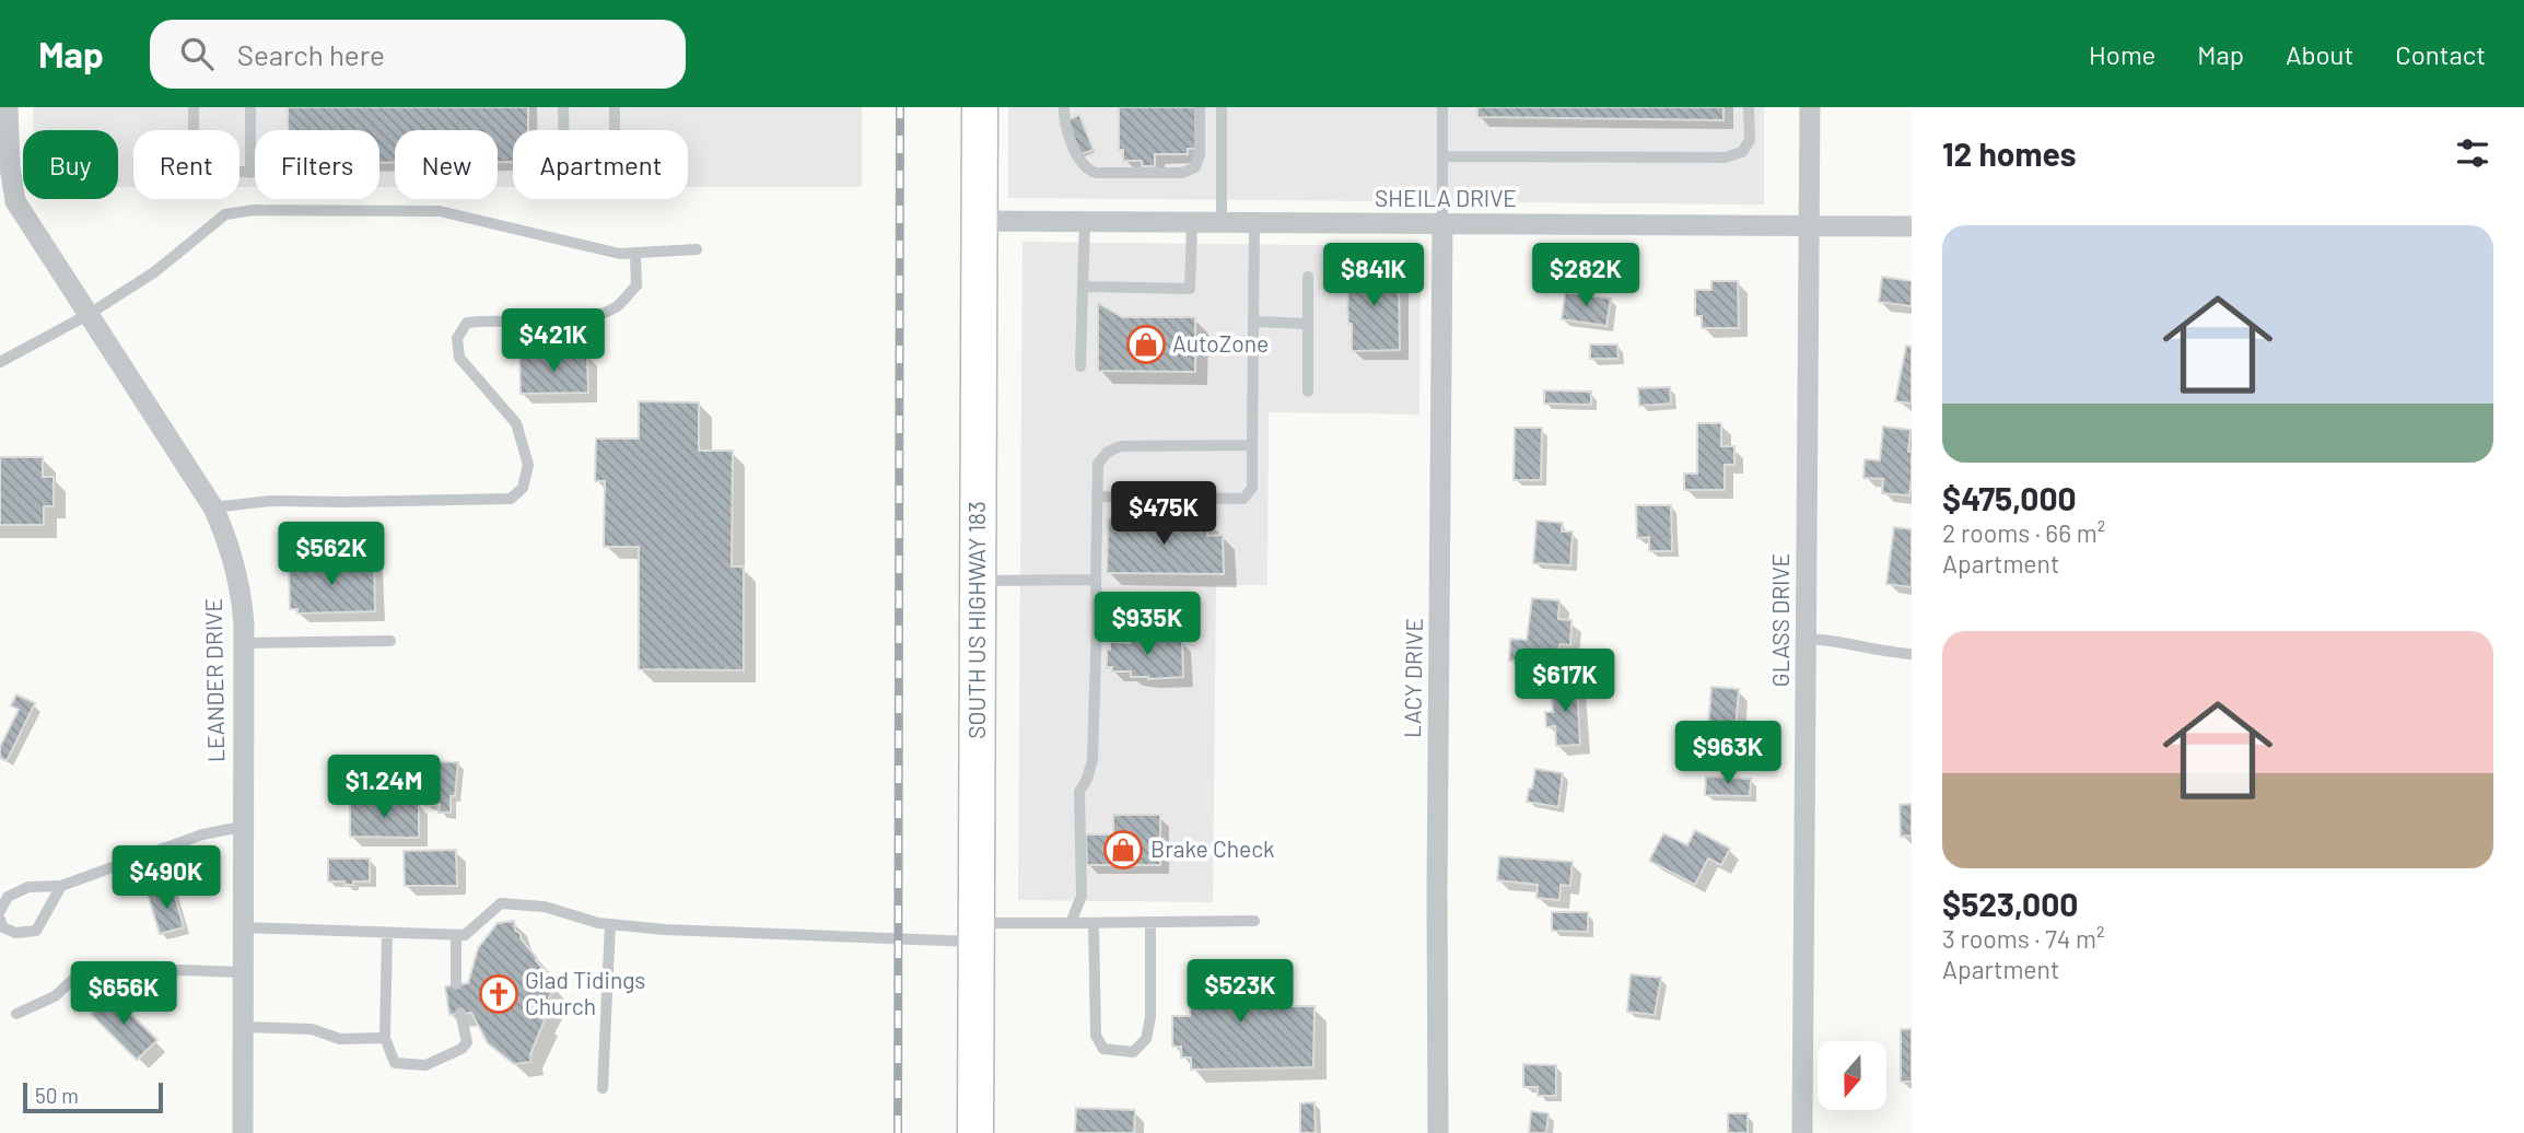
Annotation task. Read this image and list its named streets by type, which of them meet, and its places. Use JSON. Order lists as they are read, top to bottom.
{
  "streets": {
    "main road": ["SOUTH US HIGHWAY 183"],
    "street": [
      "SHEILA DRIVE",
      "GLASS DRIVE",
      "LACY DRIVE",
      "LEANDER DRIVE"
    ]
  },
  "crossings": [
    ["SHEILA DRIVE", "SOUTH US HIGHWAY 183"],
    ["SHEILA DRIVE", "GLASS DRIVE"],
    ["SHEILA DRIVE", "LACY DRIVE"]
  ],
  "places": {
    "shop": ["AutoZone", "Brake Check"],
    "church": ["Glad Tidings Church"]
  },
  "scale_bar": "50 m",
  "north": "bottom",
  "page": {
    "header": "Map",
    "search": "Search here",
    "nav": [
      "Home",
      "Map",
      "About",
      "Contact"
    ],
    "heading": "12 homes",
    "chip": [
      "Buy",
      "Rent",
      "Filters",
      "New",
      "Apartment"
    ],
    "list": [
      {
        "name": "$475,000",
        "note": "2 rooms · 66 m² · Apartment"
      },
      {
        "name": "$523,000",
        "note": "3 rooms · 74 m² · Apartment"
      }
    ],
    "price": [
      "$841K",
      "$282K",
      "$421K",
      "$475K",
      "$562K",
      "$935K",
      "$617K",
      "$963K",
      "$1.24M",
      "$490K",
      "$523K",
      "$656K"
    ],
    "scale": "50 m"
  }
}
